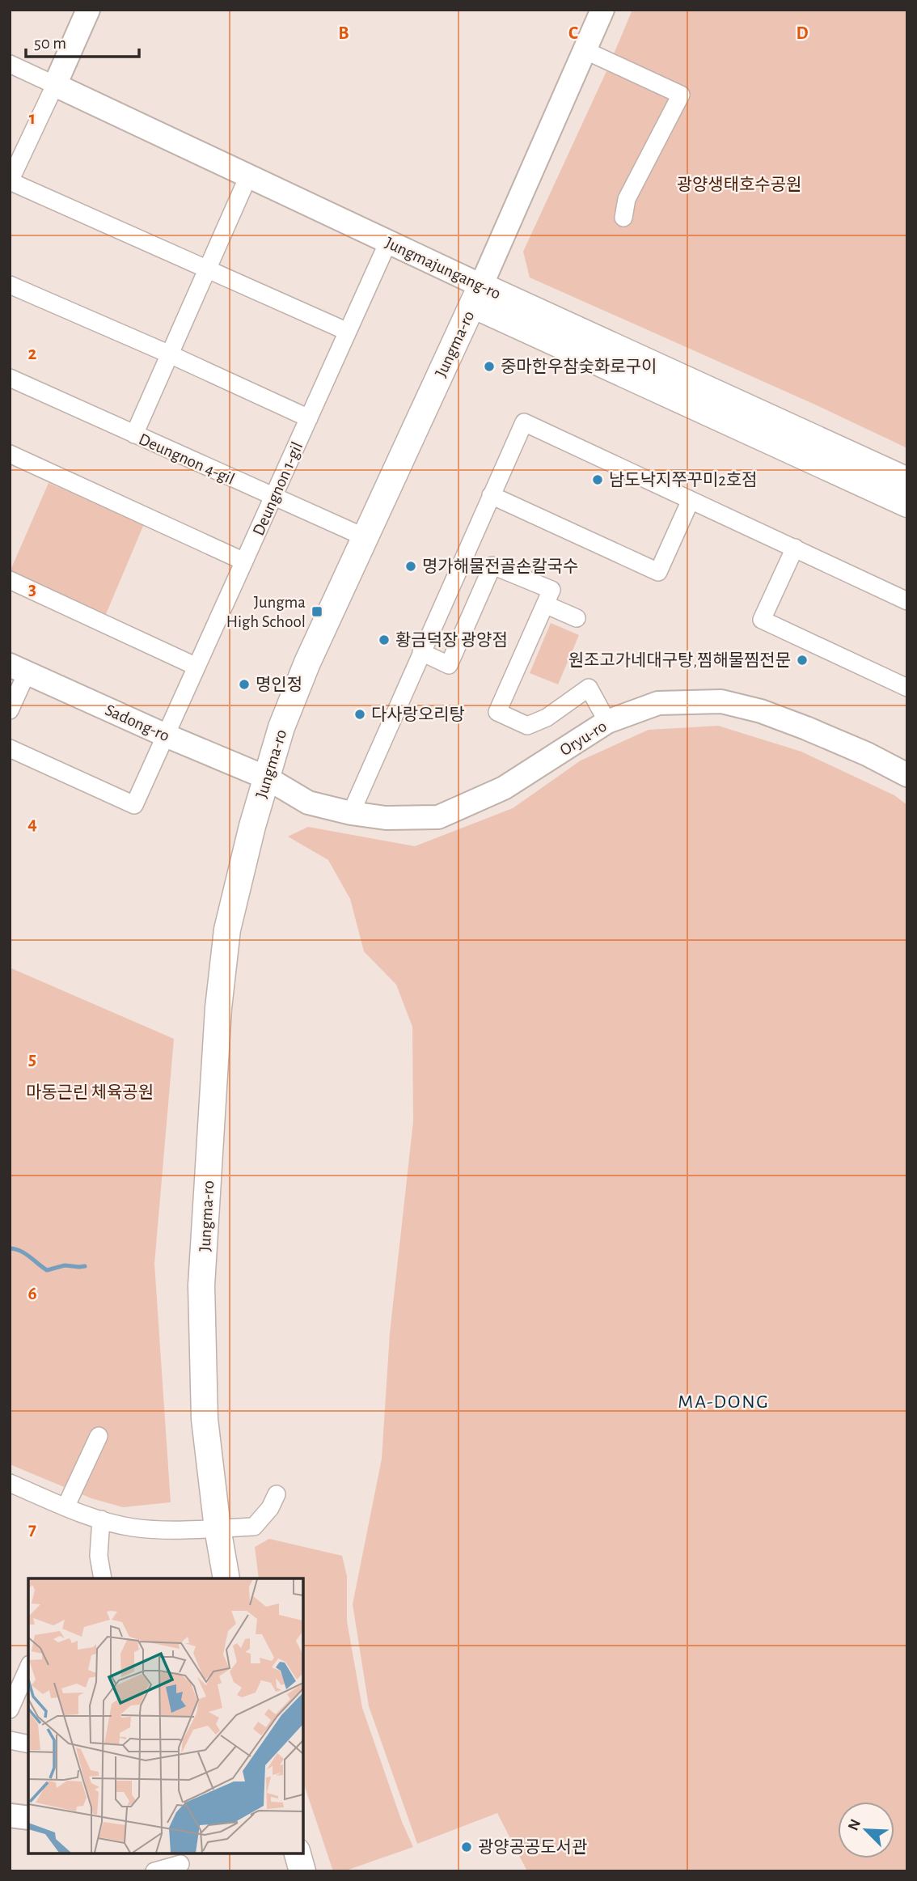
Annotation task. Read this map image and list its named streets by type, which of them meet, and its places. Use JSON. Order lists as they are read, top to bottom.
{
  "streets": {
    "main road": ["Jungmajungang-ro", "Jungma-ro"],
    "street": [
      "Deungnon 4-gil",
      "Deungnon 1-gil",
      "Sadong-ro",
      "Oryu-ro"
    ]
  },
  "crossings": [
    ["Jungmajungang-ro", "Jungma-ro"],
    ["Jungmajungang-ro", "Deungnon 1-gil"],
    ["Jungma-ro", "Deungnon 4-gil"],
    ["Jungma-ro", "Sadong-ro"],
    ["Jungma-ro", "Oryu-ro"],
    ["Deungnon 4-gil", "Deungnon 1-gil"],
    ["Deungnon 1-gil", "Sadong-ro"],
    ["Sadong-ro", "Oryu-ro"]
  ],
  "districts": ["MA-DONG"],
  "parks": ["광양생태호수공원", "마동근린 체육공원"],
  "places": {
    "other": [
      "중마한우참숯화로구이",
      "남도낙지쭈꾸미2호점",
      "명가해물전골손칼국수",
      "황금덕장 광양점",
      "원조고가네대구탕,찜해물찜전문",
      "명인정",
      "다사랑오리탕",
      "광양공공도서관"
    ],
    "transit": ["Jungma High School"]
  },
  "scale_bar": "50 m",
  "north": "top left",
  "grid": {
    "columns": ["B", "C", "D"],
    "rows": [
      "1",
      "2",
      "3",
      "4",
      "5",
      "6",
      "7"
    ]
  }
}
